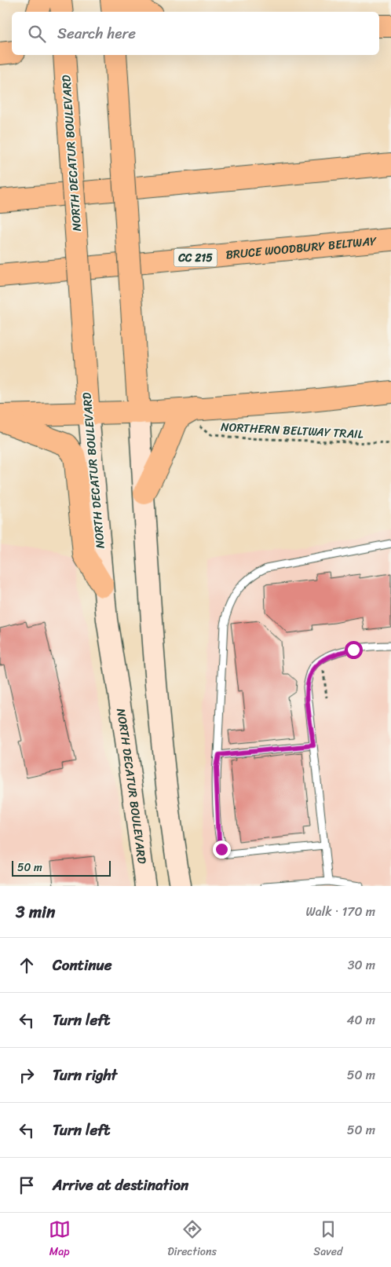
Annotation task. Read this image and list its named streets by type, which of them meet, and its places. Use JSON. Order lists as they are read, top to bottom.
{
  "streets": {
    "main road": ["NORTH DECATUR BOULEVARD", "BRUCE WOODBURY BELTWAY", "CC 215"],
    "path": ["NORTHERN BELTWAY TRAIL"]
  },
  "scale_bar": "50 m",
  "page": {
    "search": "Search here",
    "scale": "50 m",
    "heading": ["3 min", "Walk · 170 m"],
    "list": [
      ["Continue", "30 m"],
      ["Turn left", "40 m"],
      ["Turn right", "50 m"],
      ["Turn left", "50 m"],
      "Arrive at destination"
    ],
    "nav": ["Map", "Directions", "Saved"]
  }
}
